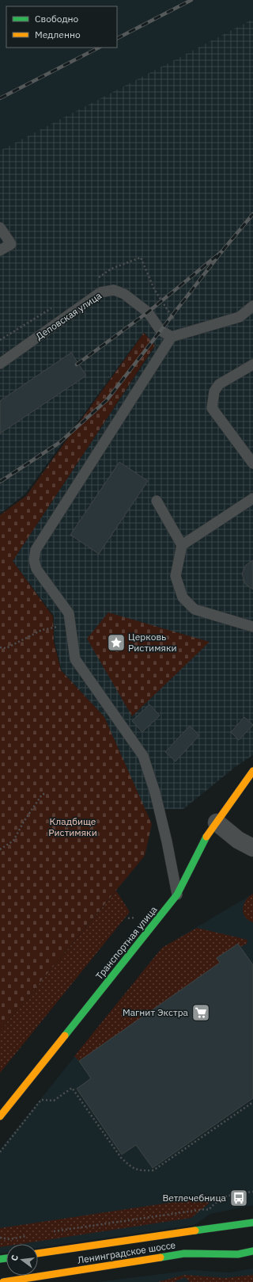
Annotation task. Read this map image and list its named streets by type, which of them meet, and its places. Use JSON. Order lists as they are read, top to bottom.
{
  "streets": {
    "main road": ["Транспортная улица", "Ленинградское шоссе"],
    "lane": ["Деповская улица"]
  },
  "parks": ["Кладбище Ристимяки"],
  "places": {
    "place": ["Церковь Ристимяки"],
    "supermarket": ["Магнит Экстра"],
    "bus stop": ["Ветлечебница"]
  },
  "legend": ["Свободно", "Медленно"],
  "north": "left"
}
